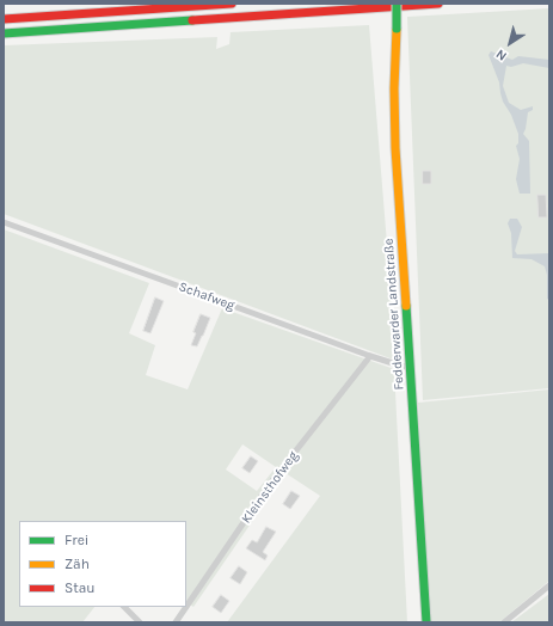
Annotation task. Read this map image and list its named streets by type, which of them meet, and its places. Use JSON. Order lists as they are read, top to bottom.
{
  "streets": {
    "main road": ["Fedderwarder Landstraße"],
    "street": ["Schafweg", "Kleinsthofweg"]
  },
  "crossings": [
    ["Schafweg", "Fedderwarder Landstraße"],
    ["Schafweg", "Kleinsthofweg"]
  ],
  "legend": ["Frei", "Zäh", "Stau"],
  "north": "bottom left"
}
